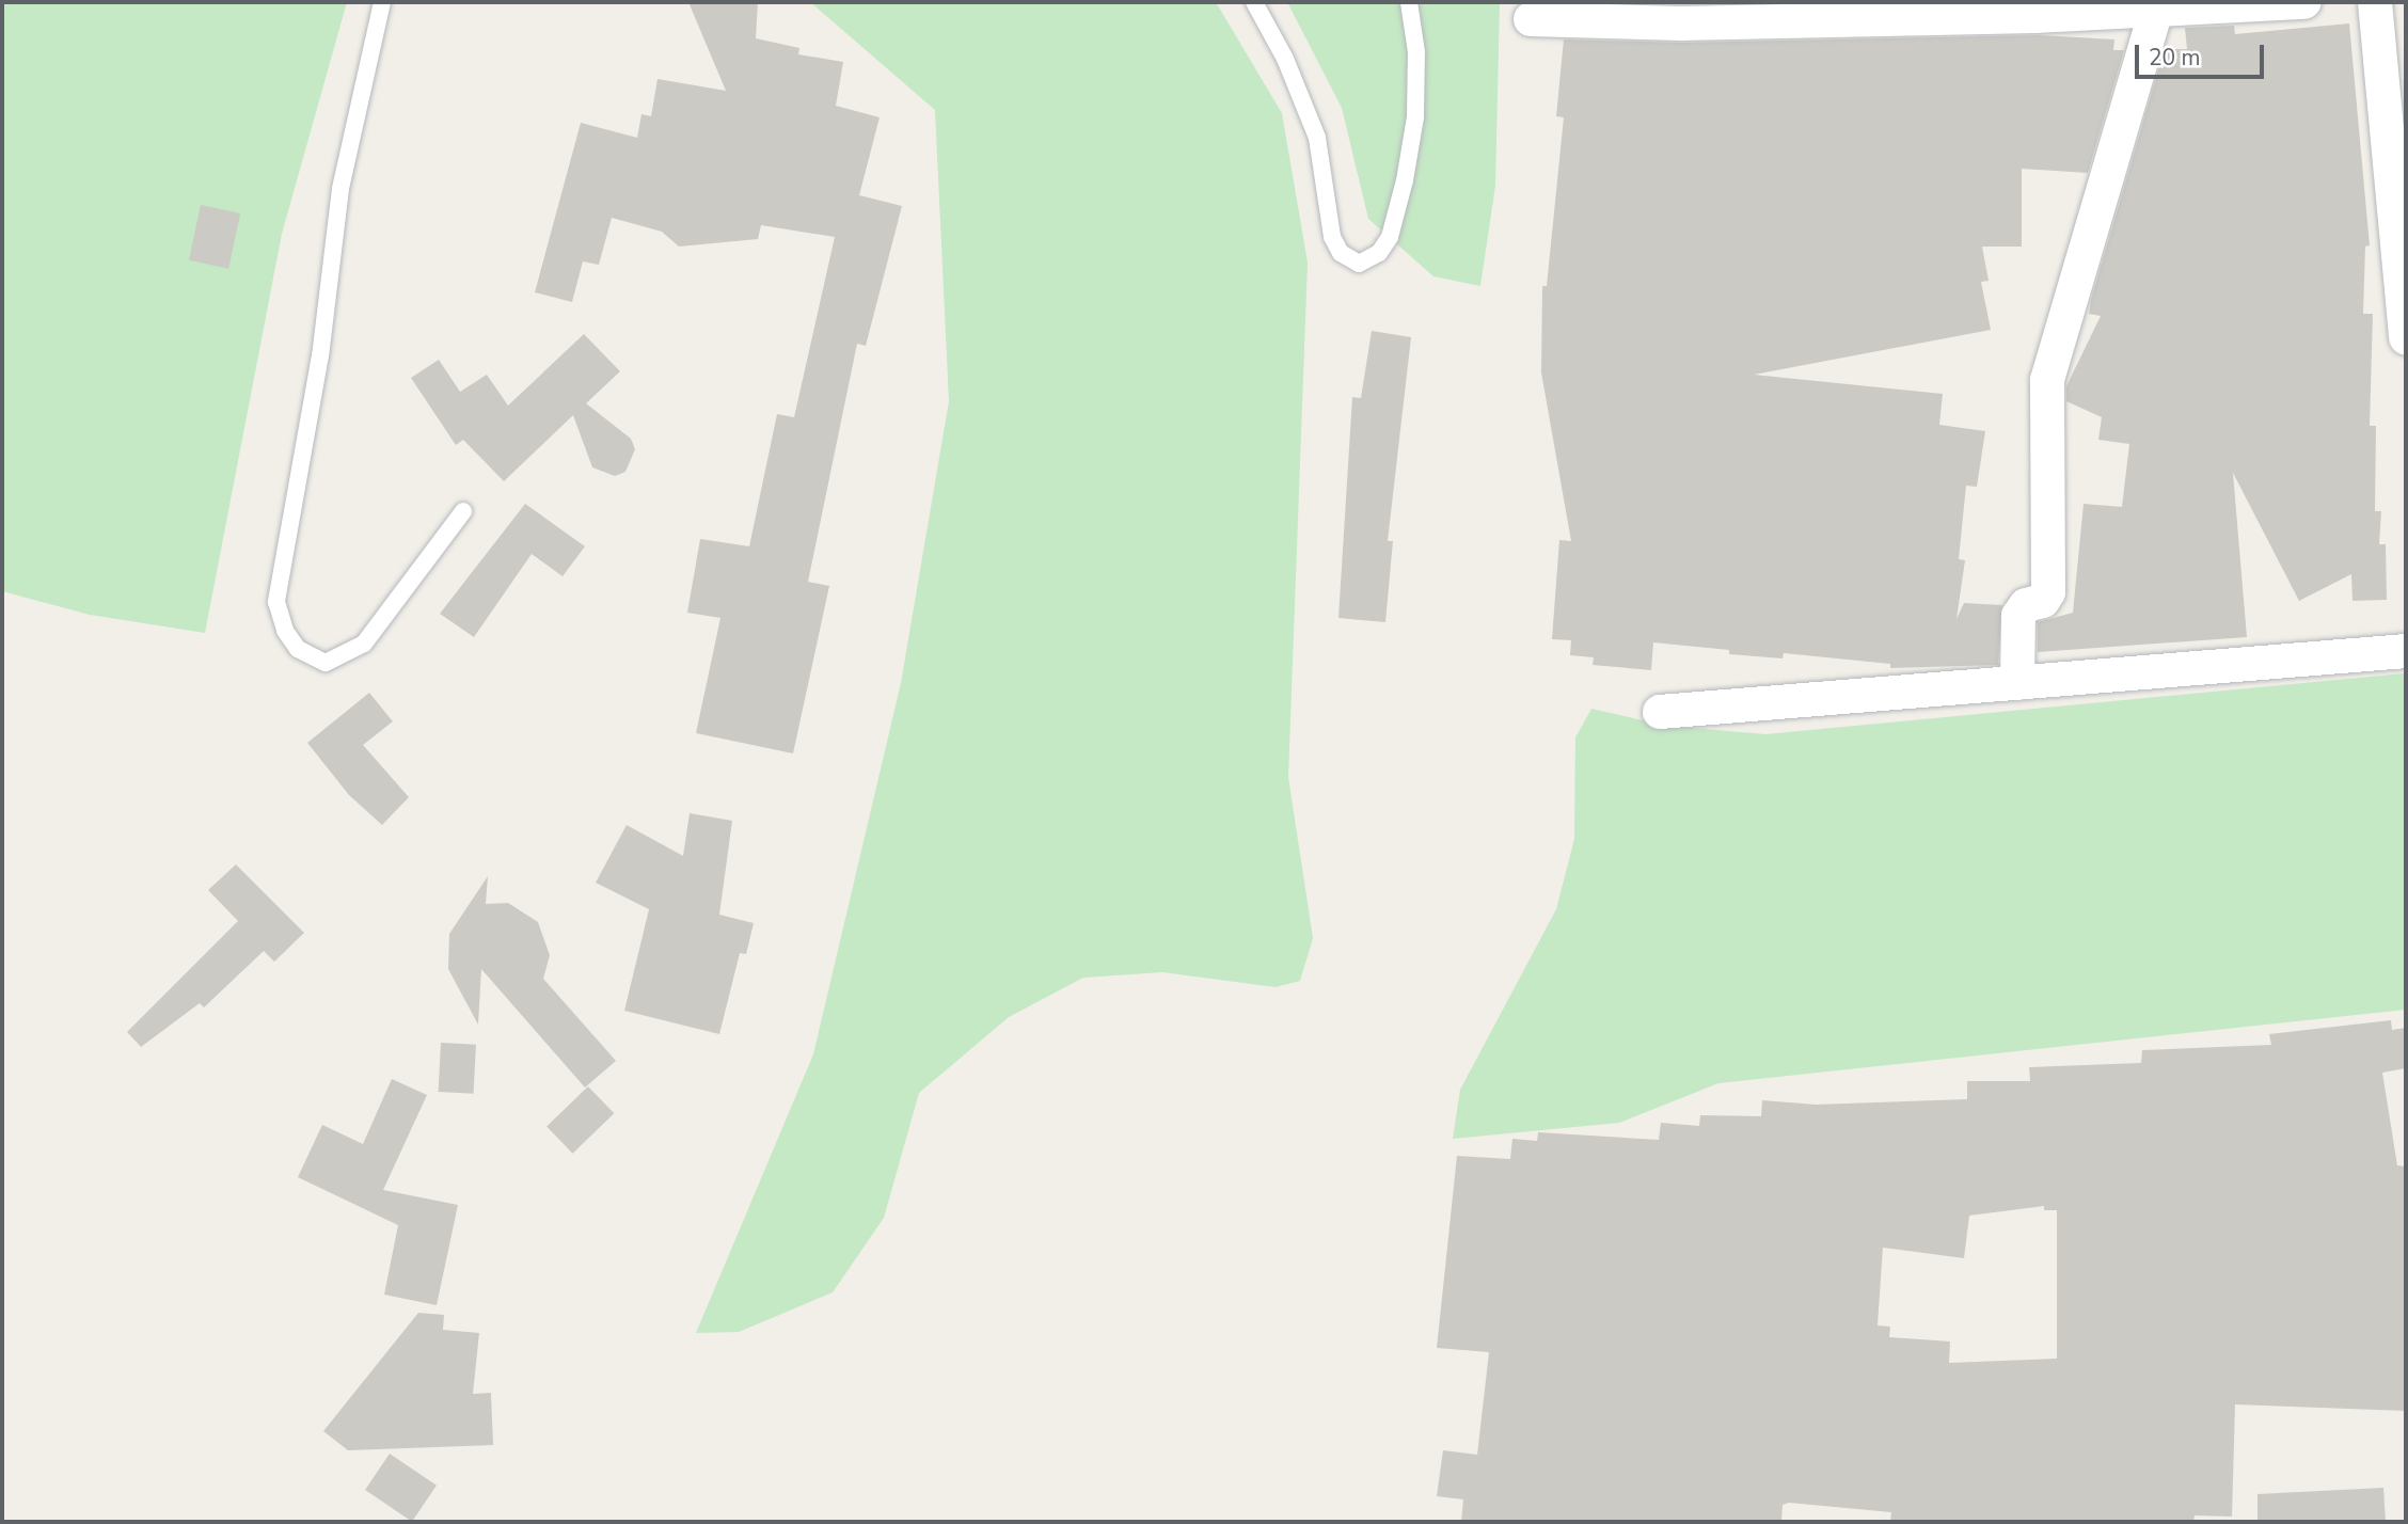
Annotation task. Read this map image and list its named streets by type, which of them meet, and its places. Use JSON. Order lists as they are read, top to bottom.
{
  "scale_bar": "20 m"
}
